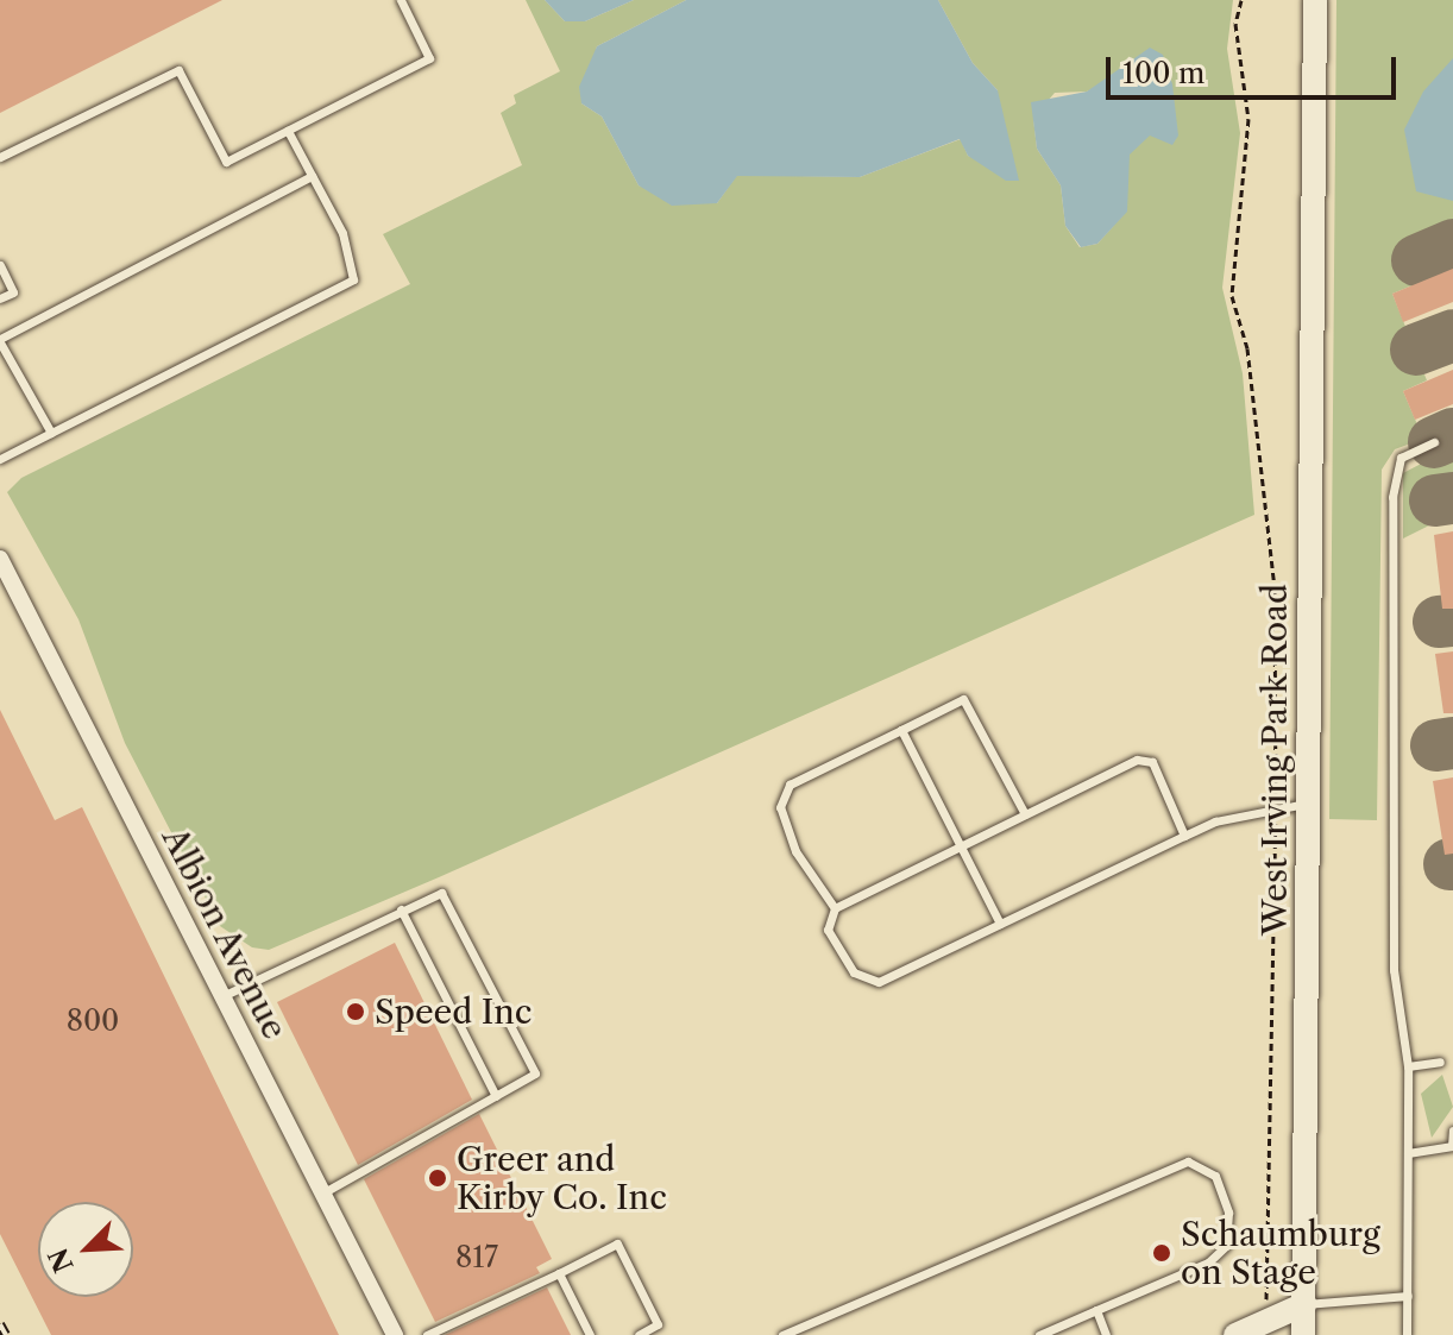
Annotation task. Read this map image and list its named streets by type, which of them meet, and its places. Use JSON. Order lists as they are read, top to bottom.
{
  "streets": {
    "main road": ["West Irving Park Road"],
    "street": ["Albion Avenue"]
  },
  "places": ["Speed Inc", "Greer and Kirby Co. Inc", "Schaumburg on Stage"],
  "house_numbers": ["800", "817"],
  "scale_bar": "100 m",
  "north": "bottom left"
}
